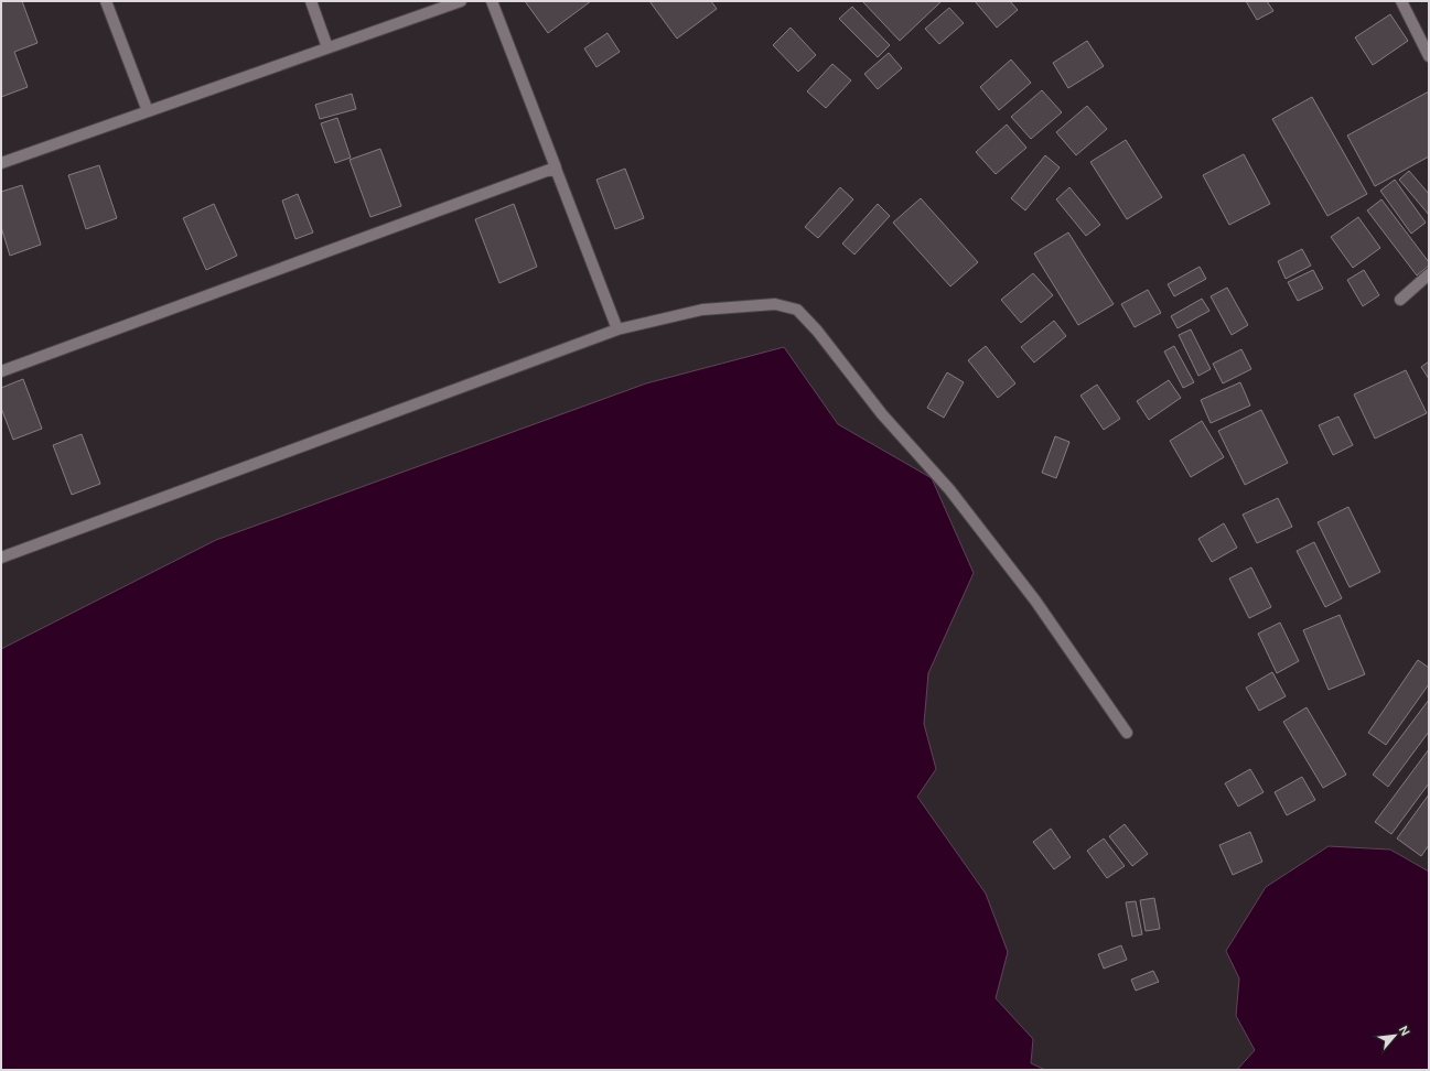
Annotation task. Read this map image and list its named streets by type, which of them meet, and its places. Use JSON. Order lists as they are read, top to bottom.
{
  "north": "top right"
}
